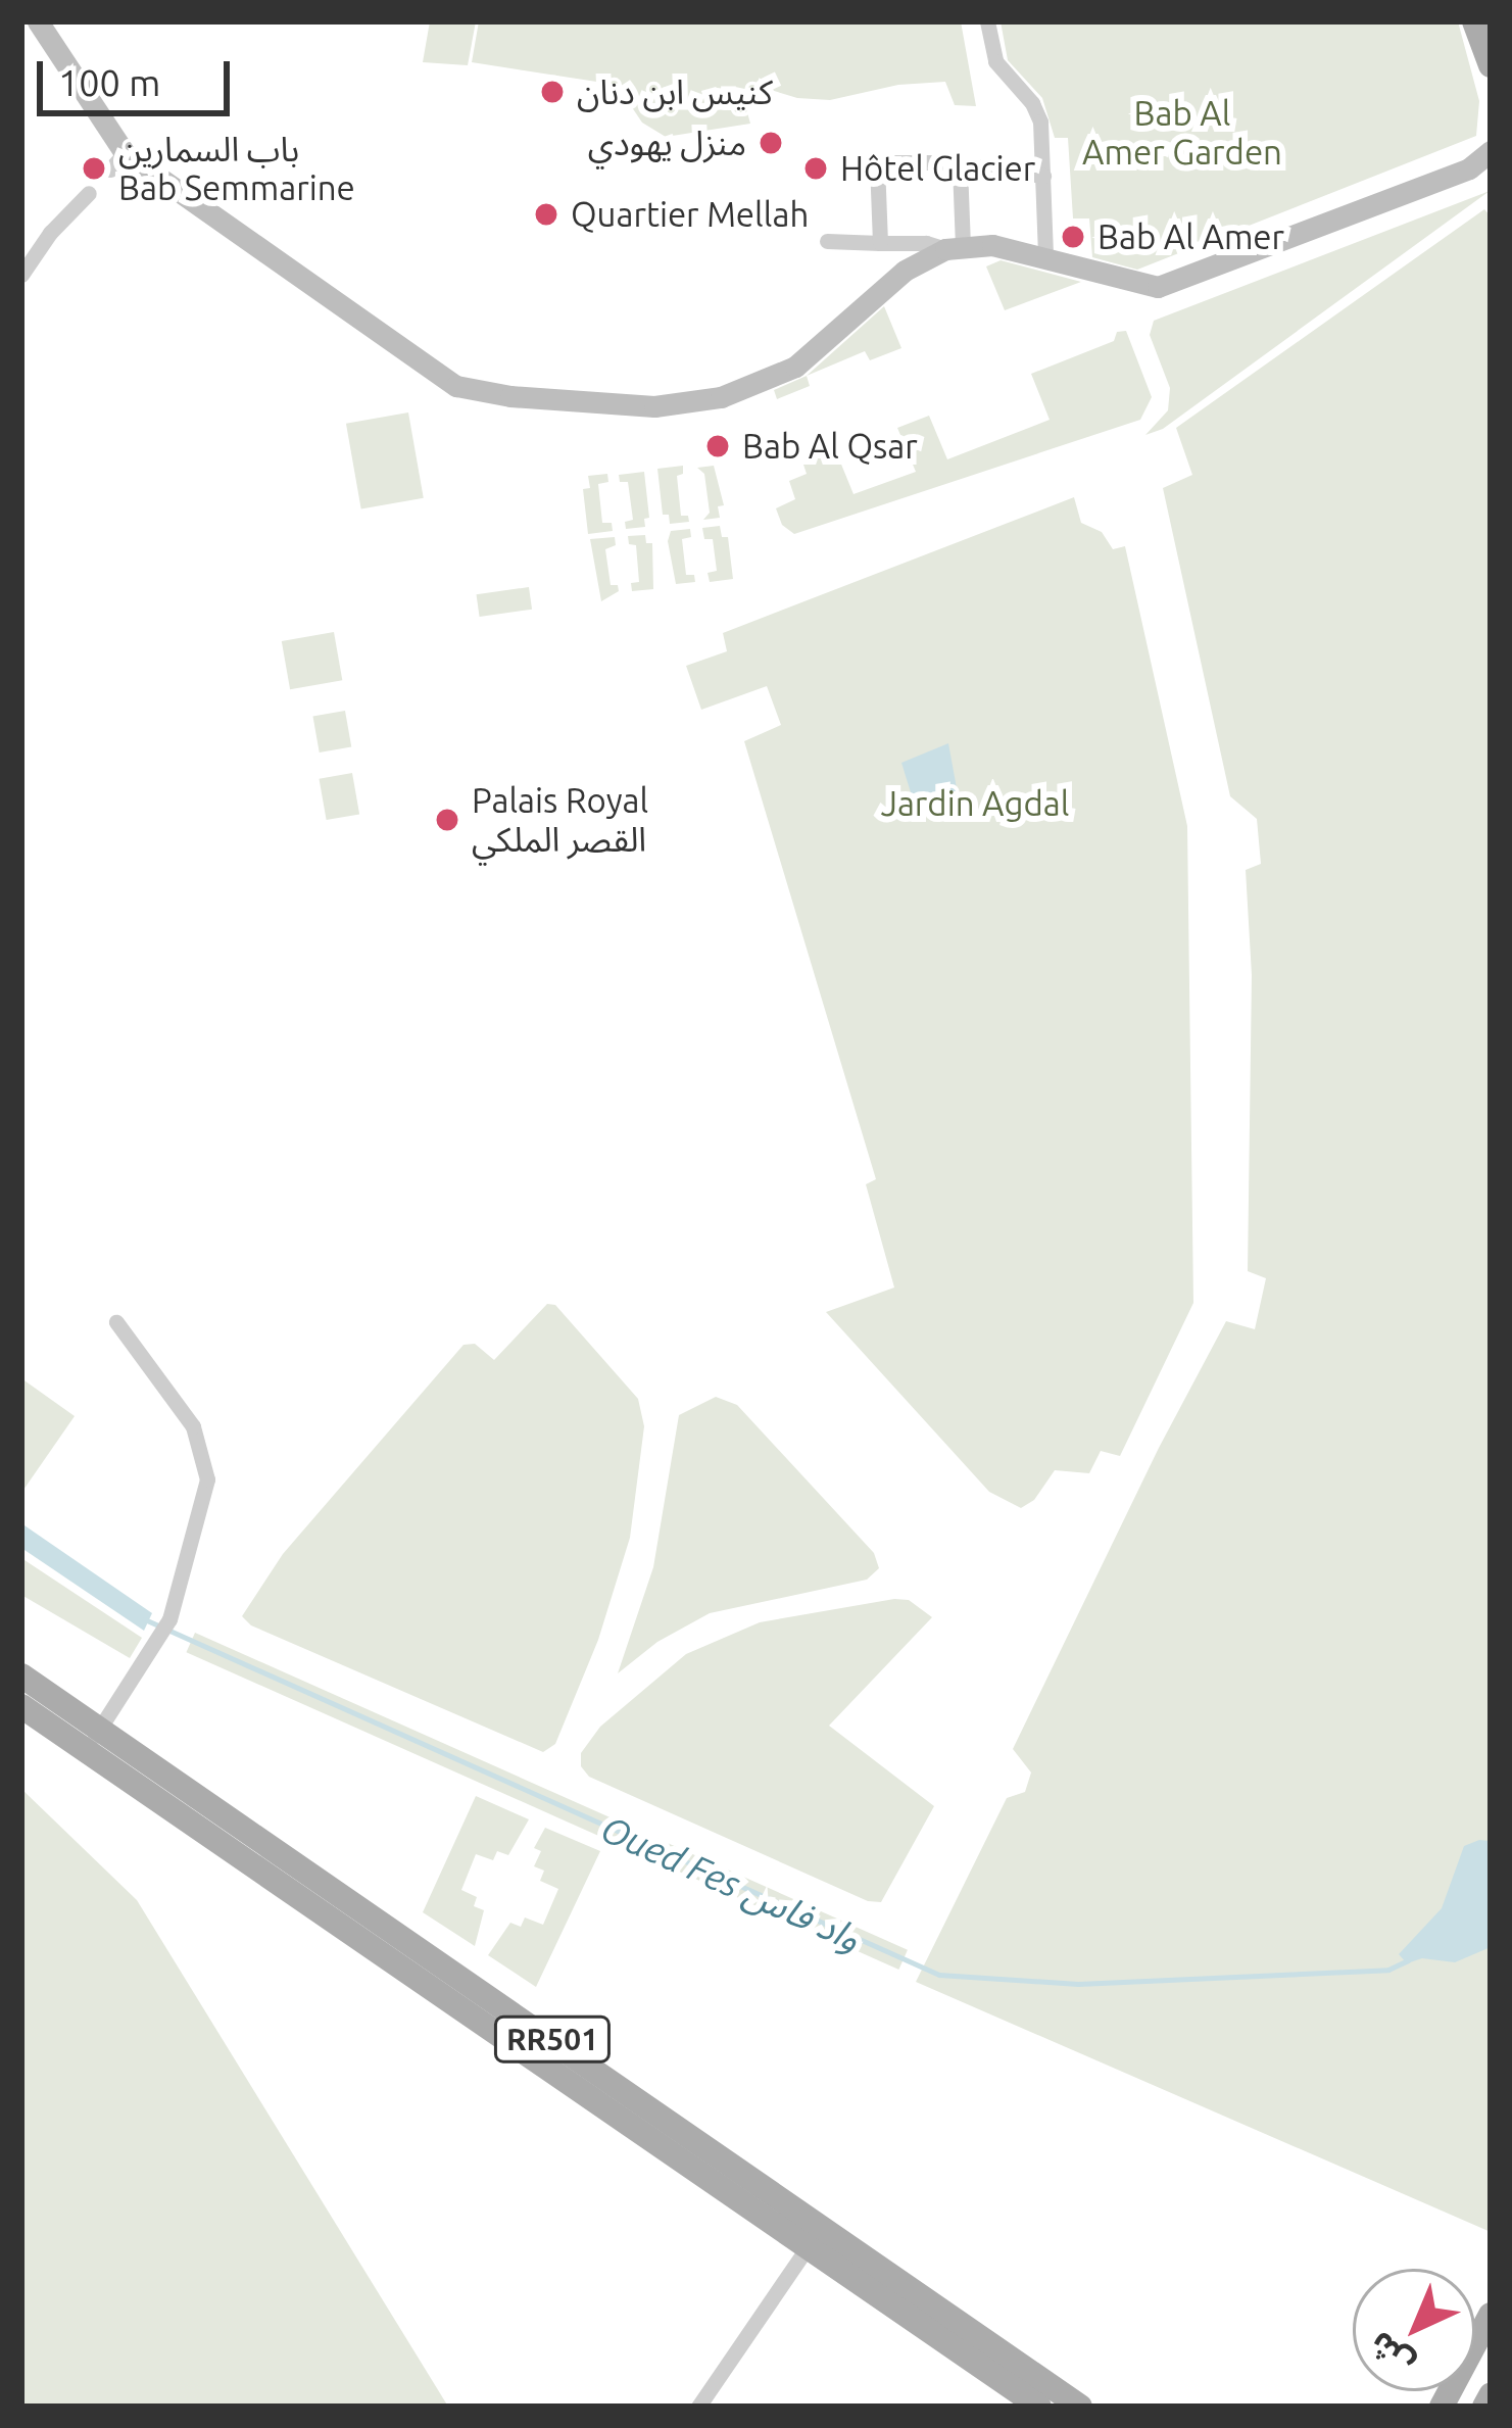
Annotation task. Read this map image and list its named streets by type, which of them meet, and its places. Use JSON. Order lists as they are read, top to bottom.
{
  "streets": {
    "main road": ["RR501"]
  },
  "water": ["Oued Fes واد فاس"],
  "parks": ["Bab Al Amer Garden", "Jardin Agdal"],
  "places": [
    "كنيس ابن دنان",
    "منزل يهودي",
    "باب السمارين Bab Semmarine",
    "Hôtel Glacier",
    "Quartier Mellah",
    "Bab Al Amer",
    "Bab Al Qsar",
    "Palais Royal القصر الملكي"
  ],
  "scale_bar": "100 m",
  "north": "bottom left"
}
